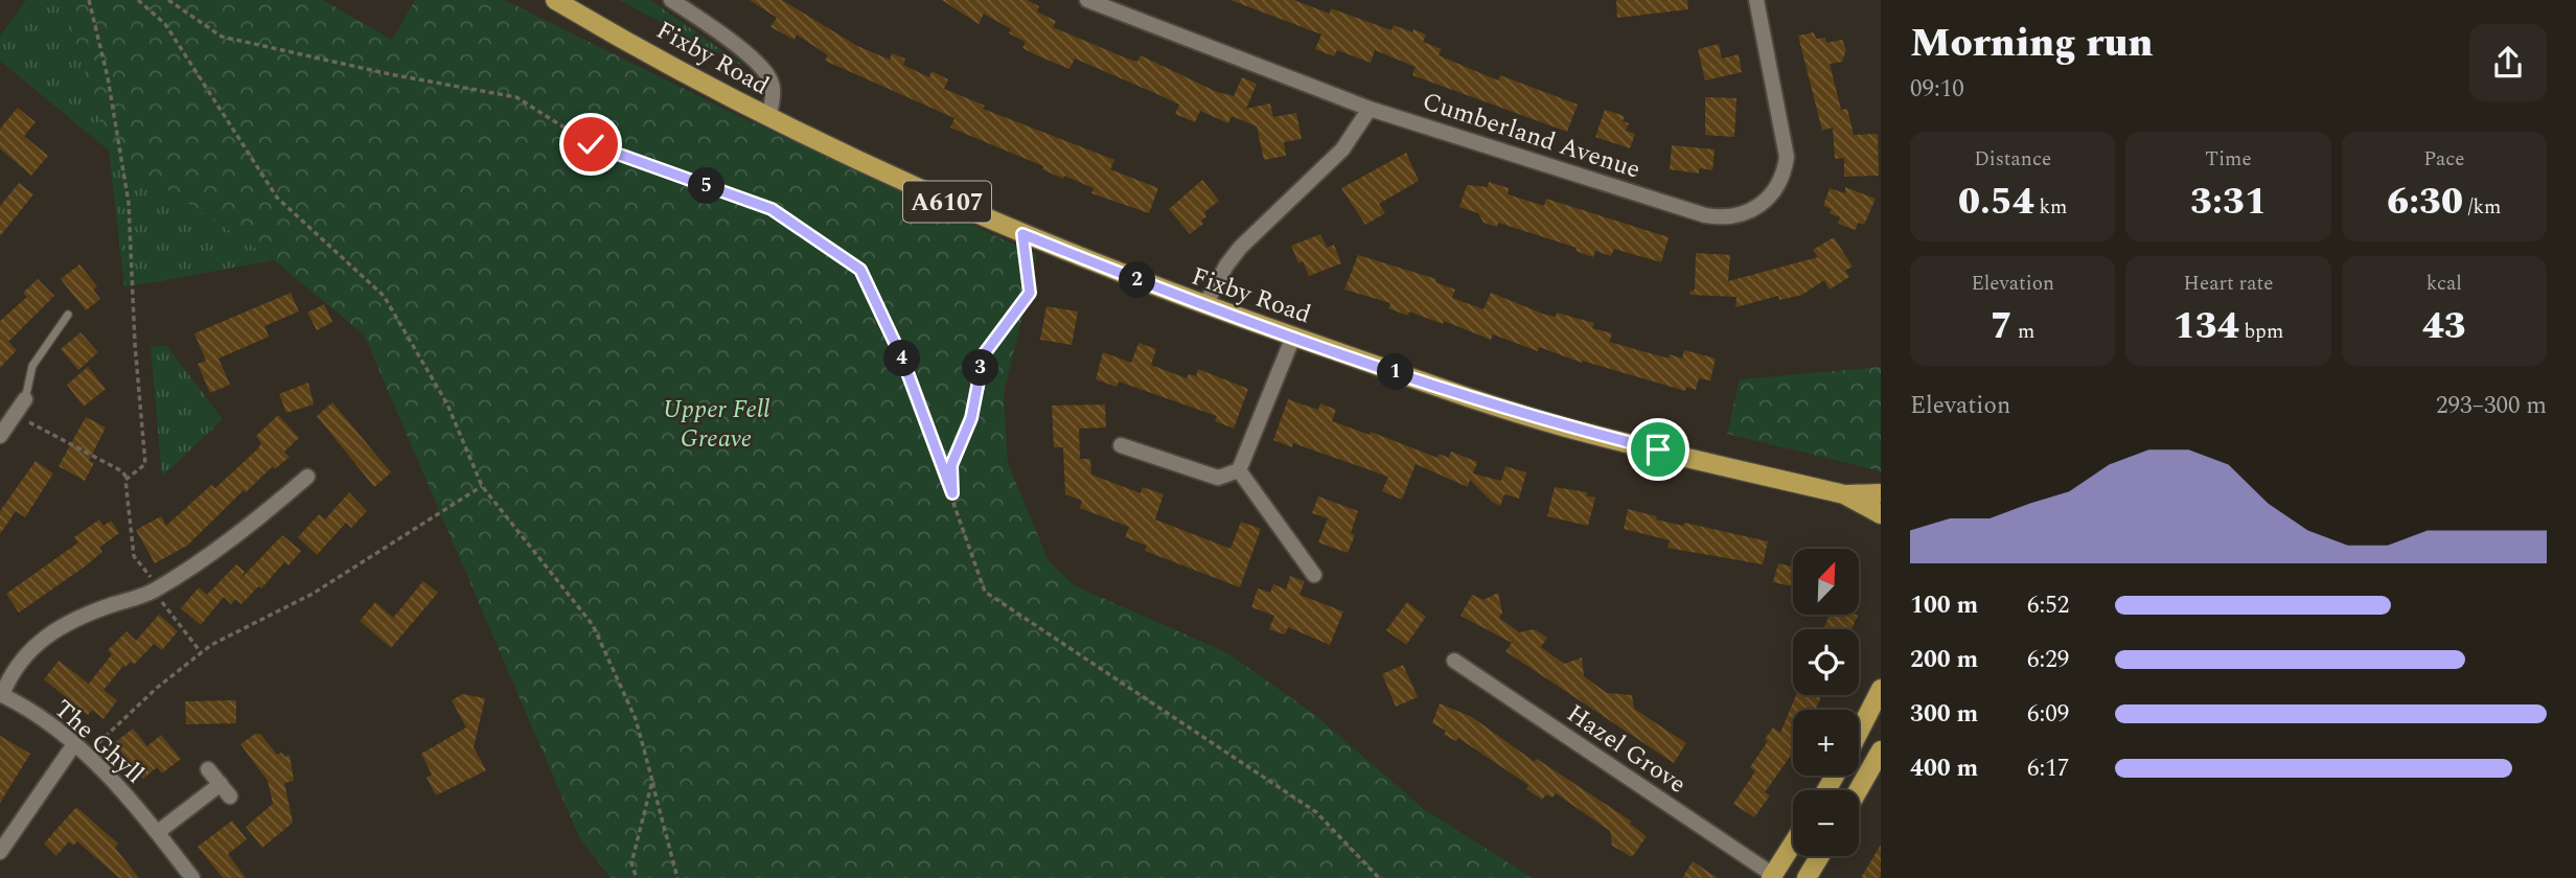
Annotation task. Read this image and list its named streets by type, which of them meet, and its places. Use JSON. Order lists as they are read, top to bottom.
{
  "streets": {
    "main road": ["Fixby Road", "A6107"],
    "street": ["Cumberland Avenue", "The Ghyll", "Hazel Grove"]
  },
  "parks": ["Upper Fell Greave"],
  "north": "top right",
  "page": {
    "heading": ["Morning run", "09:10"],
    "stats": [
      ["Distance", "0.54 km"],
      ["Time", "3:31"],
      ["Pace", "6:30 /km"],
      ["Elevation", "7 m"],
      ["Heart rate", "134 bpm"],
      ["kcal", "43"]
    ],
    "pins": [
      "5",
      "2",
      "4",
      "3",
      "1"
    ],
    "chart": ["Elevation", "293–300 m"],
    "map_buttons": ["+", "−"],
    "list": [
      {
        "name": "100 m",
        "note": "6:52"
      },
      {
        "name": "200 m",
        "note": "6:29"
      },
      {
        "name": "300 m",
        "note": "6:09"
      },
      {
        "name": "400 m",
        "note": "6:17"
      }
    ]
  }
}
